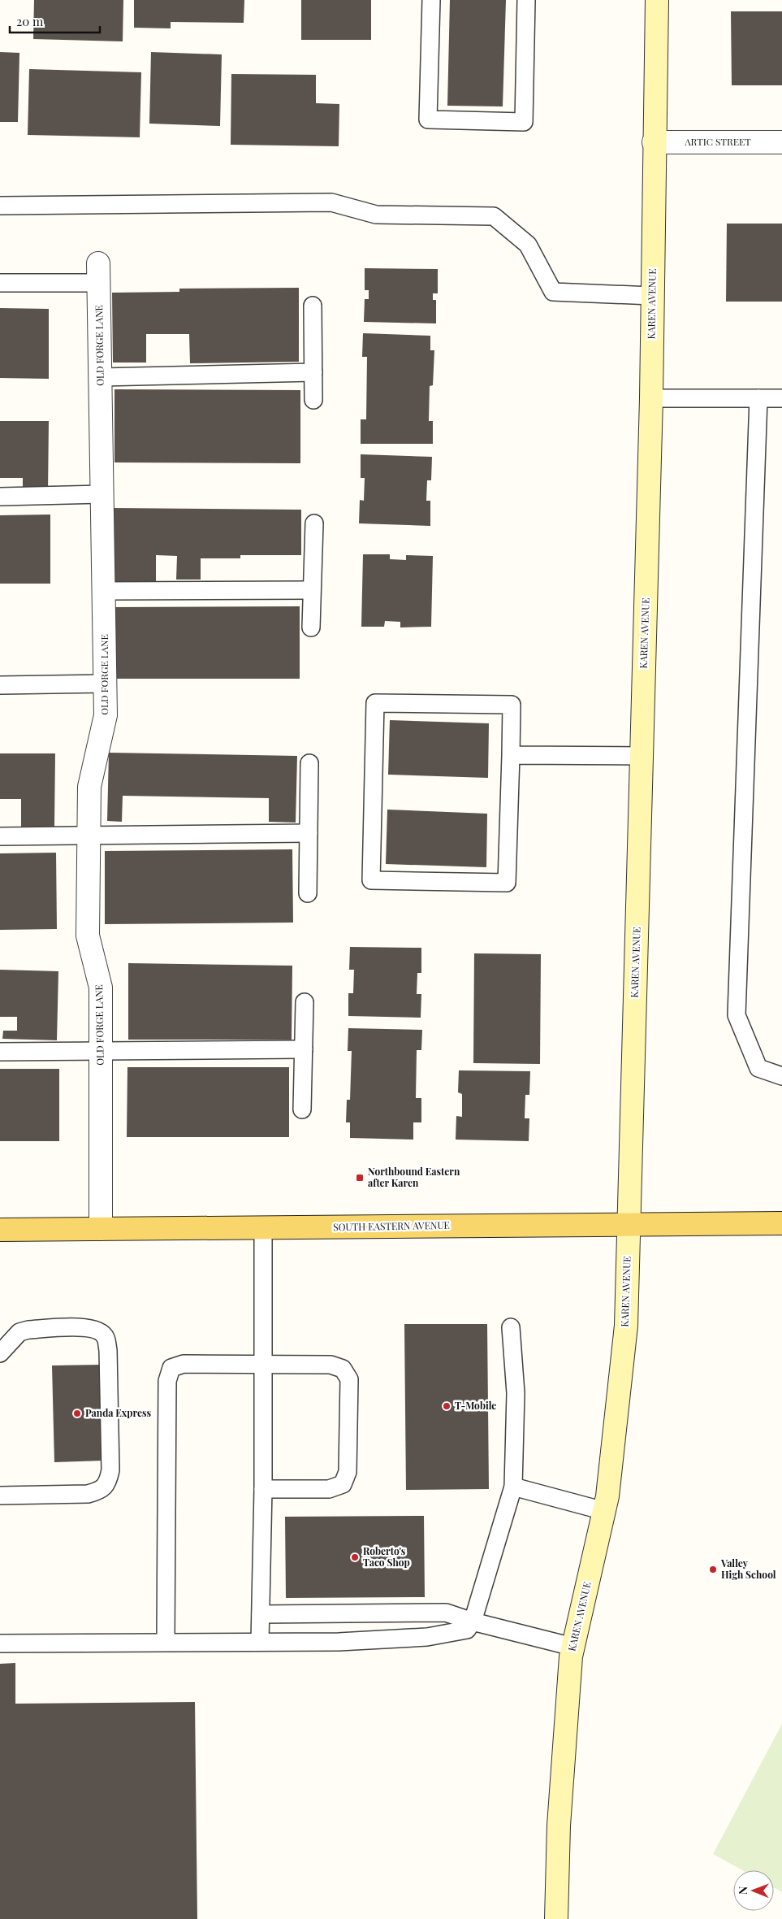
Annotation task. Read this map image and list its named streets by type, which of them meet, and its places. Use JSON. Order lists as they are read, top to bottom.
{
  "streets": {
    "main road": ["SOUTH EASTERN AVENUE"],
    "street": ["ARTIC STREET", "KAREN AVENUE", "OLD FORGE LANE"]
  },
  "crossings": [
    ["ARTIC STREET", "KAREN AVENUE"],
    ["KAREN AVENUE", "SOUTH EASTERN AVENUE"],
    ["OLD FORGE LANE", "SOUTH EASTERN AVENUE"]
  ],
  "places": {
    "transit": ["Northbound Eastern after Karen"],
    "other": [
      "T-Mobile",
      "Panda Express",
      "Roberto's Taco Shop",
      "Valley High School"
    ]
  },
  "scale_bar": "20 m",
  "north": "left"
}
